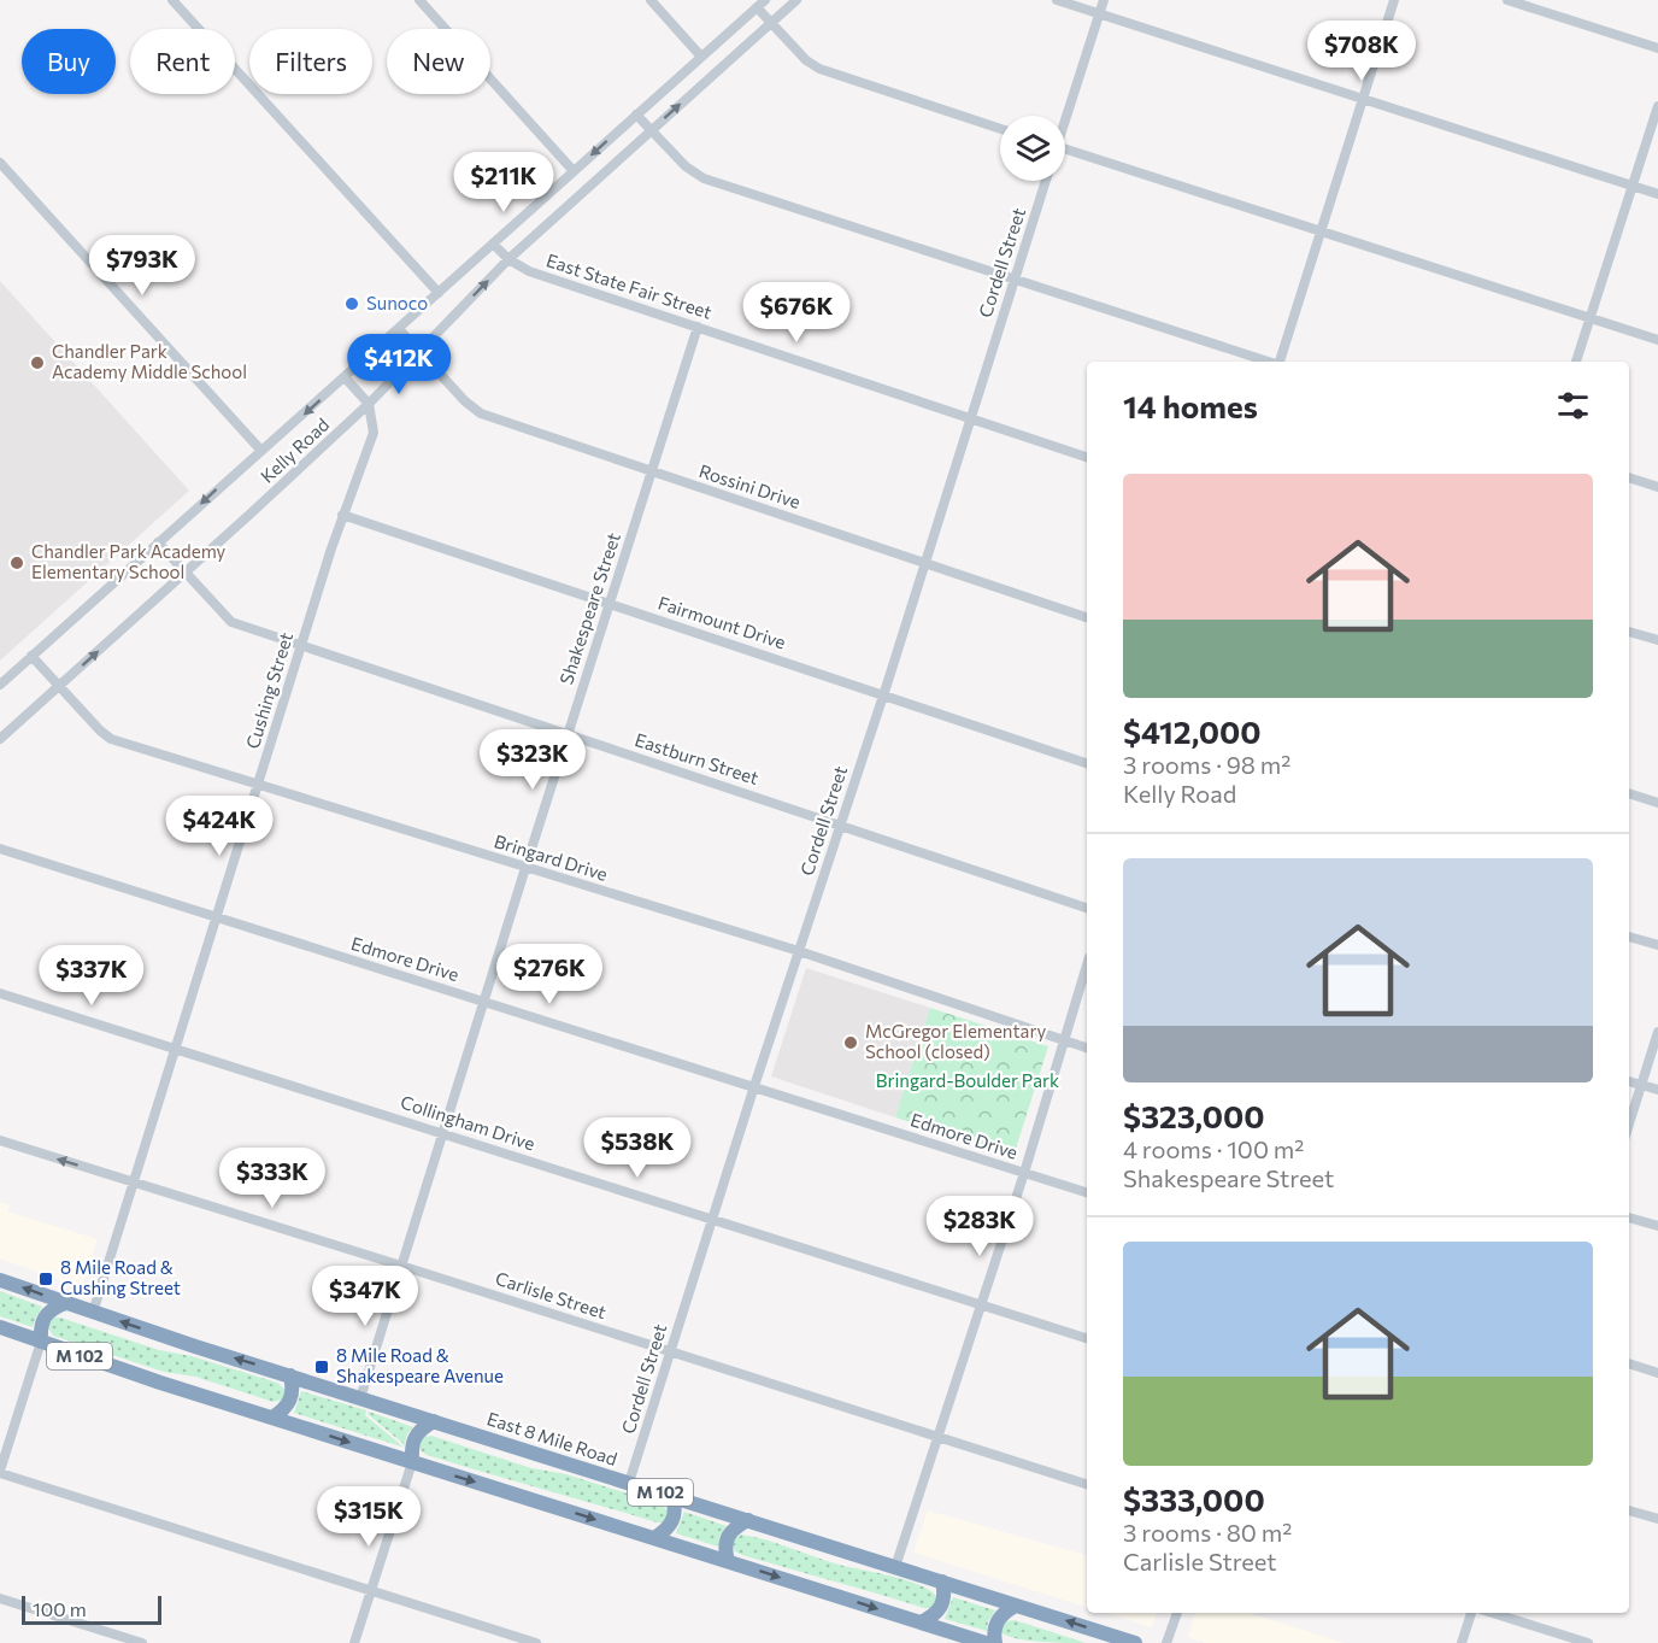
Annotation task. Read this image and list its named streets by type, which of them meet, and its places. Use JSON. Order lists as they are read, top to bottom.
{
  "streets": {
    "highway": ["M 102", "East 8 Mile Road"],
    "street": [
      "Cordell Street",
      "East State Fair Street",
      "Kelly Road",
      "Rossini Drive",
      "Shakespeare Street",
      "Fairmount Drive",
      "Cushing Street",
      "Eastburn Street",
      "Bringard Drive",
      "Edmore Drive",
      "Collingham Drive",
      "Carlisle Street"
    ]
  },
  "crossings": [
    ["Cordell Street", "East State Fair Street"],
    ["Cordell Street", "Rossini Drive"],
    ["Cordell Street", "Fairmount Drive"],
    ["Cordell Street", "Eastburn Street"],
    ["Cordell Street", "Bringard Drive"],
    ["Cordell Street", "Edmore Drive"],
    ["Cordell Street", "Collingham Drive"],
    ["Cordell Street", "Carlisle Street"],
    ["Cordell Street", "East 8 Mile Road"],
    ["East State Fair Street", "Kelly Road"],
    ["East State Fair Street", "Shakespeare Street"],
    ["Kelly Road", "Rossini Drive"],
    ["Kelly Road", "Cushing Street"],
    ["Kelly Road", "Eastburn Street"],
    ["Kelly Road", "Bringard Drive"],
    ["Rossini Drive", "Shakespeare Street"],
    ["Shakespeare Street", "Fairmount Drive"],
    ["Shakespeare Street", "Eastburn Street"],
    ["Shakespeare Street", "Bringard Drive"],
    ["Shakespeare Street", "Edmore Drive"],
    ["Shakespeare Street", "Collingham Drive"],
    ["Shakespeare Street", "Carlisle Street"],
    ["Shakespeare Street", "East 8 Mile Road"],
    ["Fairmount Drive", "Cushing Street"],
    ["Cushing Street", "Eastburn Street"],
    ["Cushing Street", "Bringard Drive"],
    ["Cushing Street", "Edmore Drive"],
    ["Cushing Street", "Collingham Drive"],
    ["Cushing Street", "Carlisle Street"],
    ["Cushing Street", "East 8 Mile Road"]
  ],
  "parks": ["Bringard-Boulder Park"],
  "places": {
    "other": [
      "Sunoco",
      "Chandler Park Academy Middle School",
      "Chandler Park Academy Elementary School",
      "McGregor Elementary School (closed)"
    ],
    "transit": ["8 Mile Road & Cushing Street", "8 Mile Road & Shakespeare Avenue"]
  },
  "scale_bar": "100 m",
  "page": {
    "price": [
      "$708K",
      "$211K",
      "$793K",
      "$676K",
      "$412K",
      "$323K",
      "$424K",
      "$276K",
      "$337K",
      "$538K",
      "$333K",
      "$283K",
      "$347K",
      "$315K"
    ],
    "chip": [
      "Buy",
      "Rent",
      "Filters",
      "New"
    ],
    "heading": "14 homes",
    "list": [
      {
        "name": "$412,000",
        "note": "3 rooms · 98 m² · Kelly Road"
      },
      {
        "name": "$323,000",
        "note": "4 rooms · 100 m² · Shakespeare Street"
      },
      {
        "name": "$333,000",
        "note": "3 rooms · 80 m² · Carlisle Street"
      }
    ],
    "scale": "100 m"
  }
}
